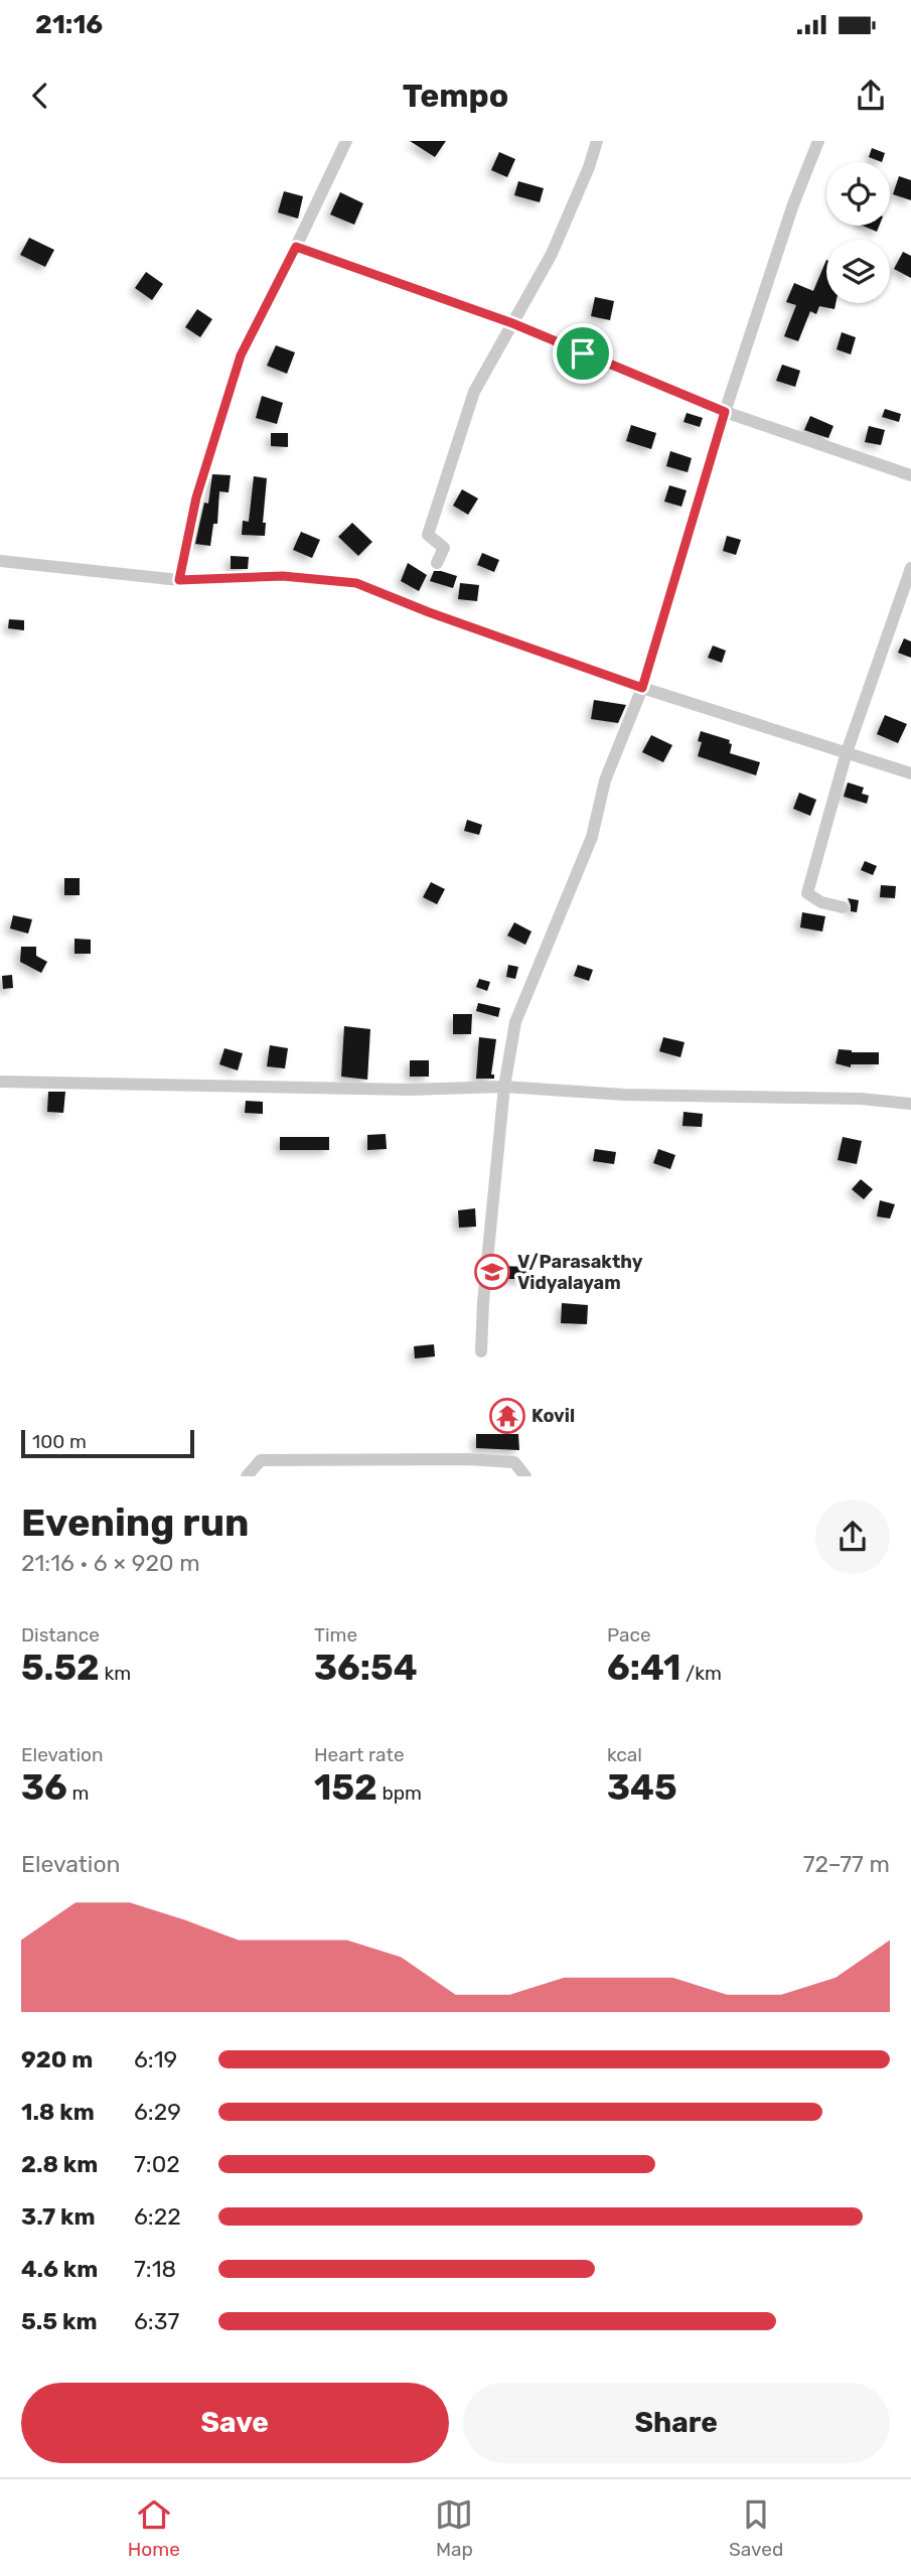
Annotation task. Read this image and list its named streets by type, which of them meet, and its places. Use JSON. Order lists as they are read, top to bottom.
{
  "places": {
    "school or university": ["V/Parasakthy Vidyalayam"],
    "temple": ["Kovil"]
  },
  "scale_bar": "100 m",
  "page": {
    "status": "21:16",
    "header": "Tempo",
    "scale": "100 m",
    "heading": ["Evening run", "21:16 · 6 × 920 m"],
    "stats": [
      ["Distance", "5.52 km"],
      ["Time", "36:54"],
      ["Pace", "6:41 /km"],
      ["Elevation", "36 m"],
      ["Heart rate", "152 bpm"],
      ["kcal", "345"]
    ],
    "chart": ["Elevation", "72–77 m"],
    "list": [
      {
        "name": "920 m",
        "note": "6:19"
      },
      {
        "name": "1.8 km",
        "note": "6:29"
      },
      {
        "name": "2.8 km",
        "note": "7:02"
      },
      {
        "name": "3.7 km",
        "note": "6:22"
      },
      {
        "name": "4.6 km",
        "note": "7:18"
      },
      {
        "name": "5.5 km",
        "note": "6:37"
      }
    ],
    "buttons": ["Save", "Share"],
    "tabs": ["Home", "Map", "Saved"]
  }
}
